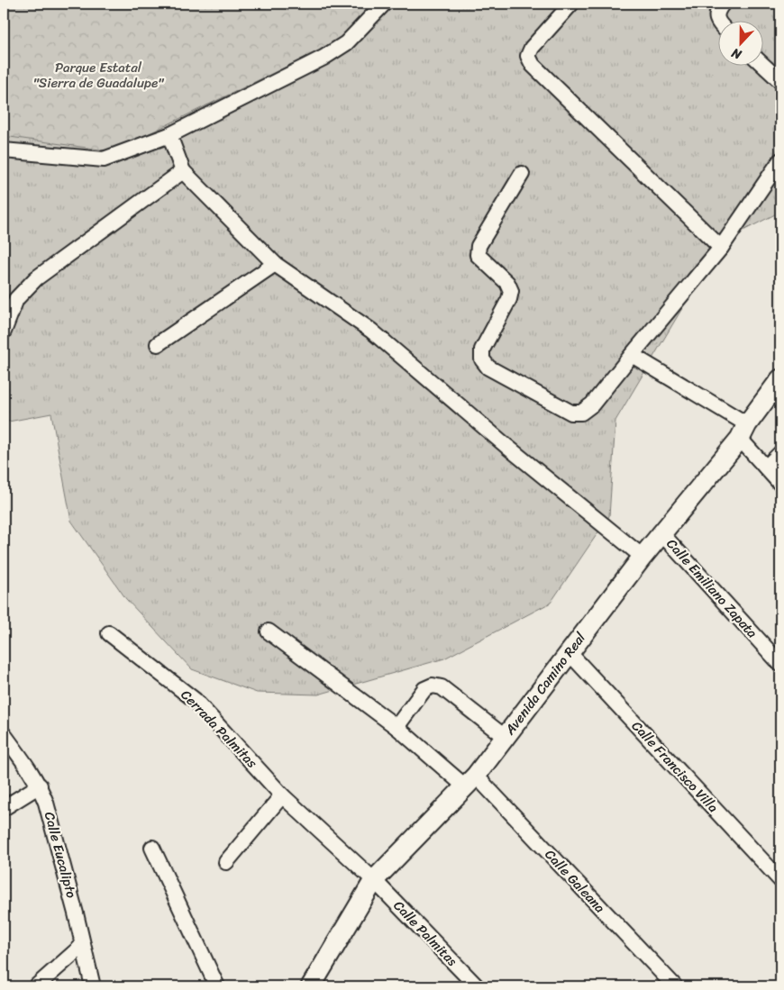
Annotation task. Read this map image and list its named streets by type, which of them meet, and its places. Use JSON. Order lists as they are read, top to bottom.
{
  "streets": {
    "street": [
      "Calle Emiliano Zapata",
      "Avenida Camino Real",
      "Cerrada Palmitas",
      "Calle Francisco Villa",
      "Calle Eucalipto",
      "Calle Galeana",
      "Calle Palmitas"
    ]
  },
  "crossings": [
    ["Calle Emiliano Zapata", "Avenida Camino Real"],
    ["Avenida Camino Real", "Cerrada Palmitas"],
    ["Avenida Camino Real", "Calle Francisco Villa"],
    ["Avenida Camino Real", "Calle Galeana"],
    ["Avenida Camino Real", "Calle Palmitas"],
    ["Cerrada Palmitas", "Calle Palmitas"]
  ],
  "parks": ["Parque Estatal \"Sierra de Guadalupe\""],
  "north": "bottom"
}
